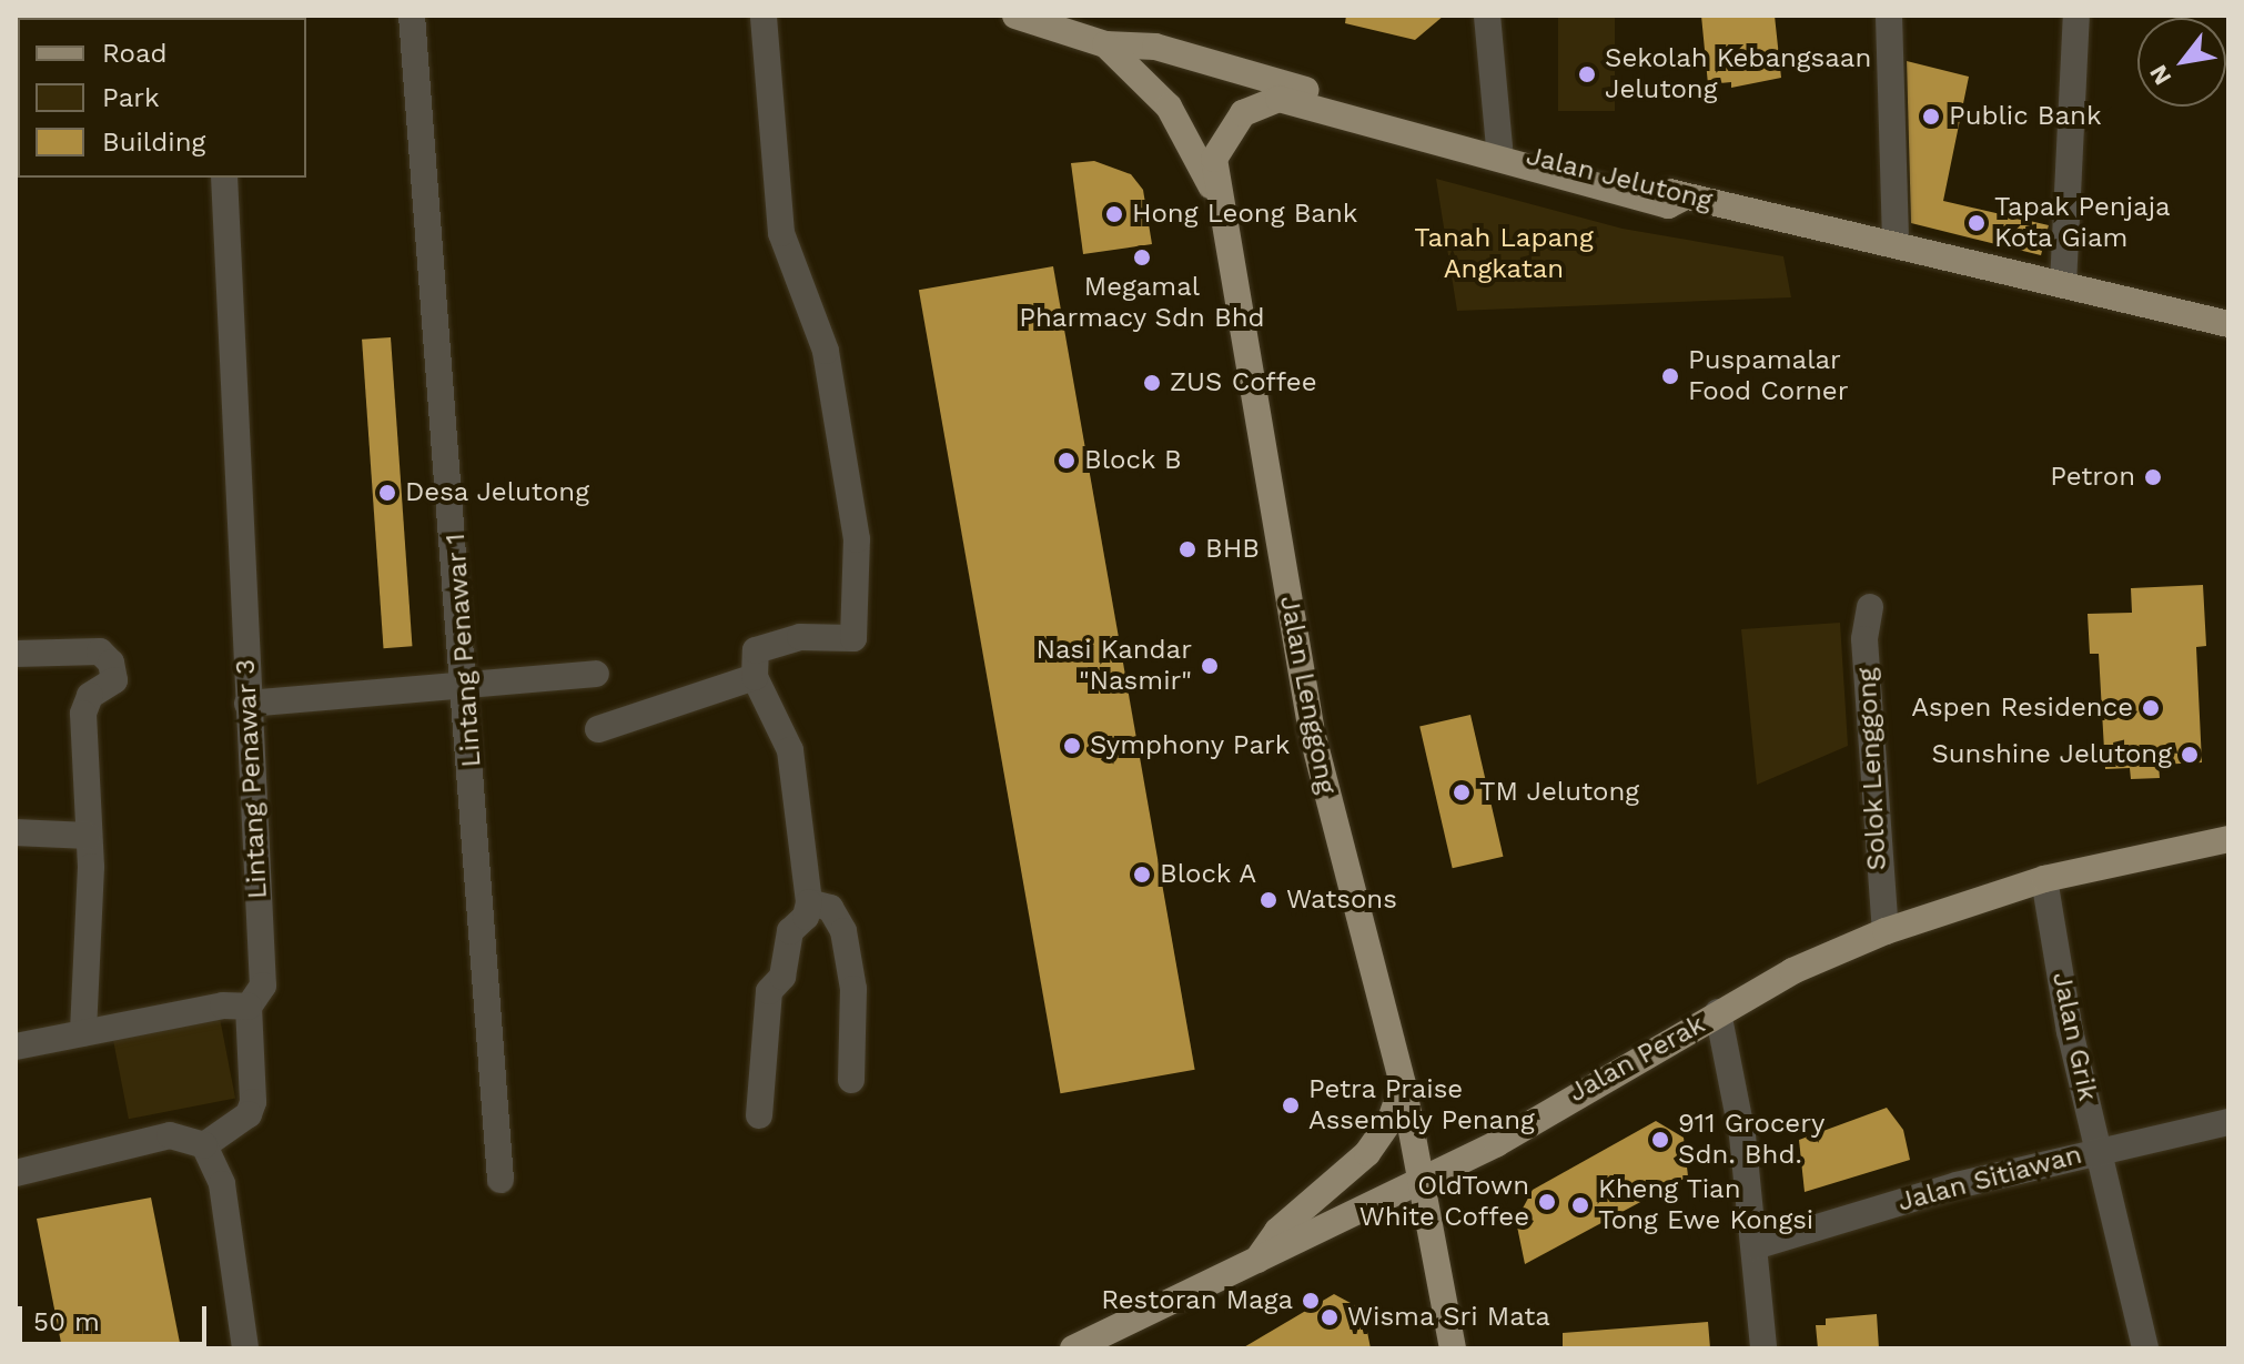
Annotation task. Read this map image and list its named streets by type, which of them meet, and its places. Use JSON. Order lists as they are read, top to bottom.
{
  "streets": {
    "main road": ["Jalan Jelutong", "Jalan Lenggong", "Jalan Perak"],
    "street": [
      "Lintang Penawar 1",
      "Solok Lenggong",
      "Lintang Penawar 3",
      "Jalan Grik",
      "Jalan Sitiawan"
    ]
  },
  "crossings": [
    ["Jalan Jelutong", "Jalan Lenggong"],
    ["Jalan Lenggong", "Jalan Perak"],
    ["Solok Lenggong", "Jalan Perak"],
    ["Jalan Grik", "Jalan Perak"],
    ["Jalan Grik", "Jalan Sitiawan"]
  ],
  "parks": ["Tanah Lapang Angkatan"],
  "places": [
    "Sekolah Kebangsaan Jelutong",
    "Public Bank",
    "Hong Leong Bank",
    "Tapak Penjaja Kota Giam",
    "Megamal Pharmacy Sdn Bhd",
    "Puspamalar Food Corner",
    "ZUS Coffee",
    "Block B",
    "Petron",
    "Desa Jelutong",
    "BHB",
    "Nasi Kandar \"Nasmir\"",
    "Aspen Residence",
    "Symphony Park",
    "Sunshine Jelutong",
    "TM Jelutong",
    "Block A",
    "Watsons",
    "Petra Praise Assembly Penang",
    "911 Grocery Sdn. Bhd.",
    "OldTown White Coffee",
    "Kheng Tian Tong Ewe Kongsi",
    "Restoran Maga",
    "Wisma Sri Mata"
  ],
  "legend": ["Road", "Park", "Building"],
  "scale_bar": "50 m",
  "north": "bottom left"
}
